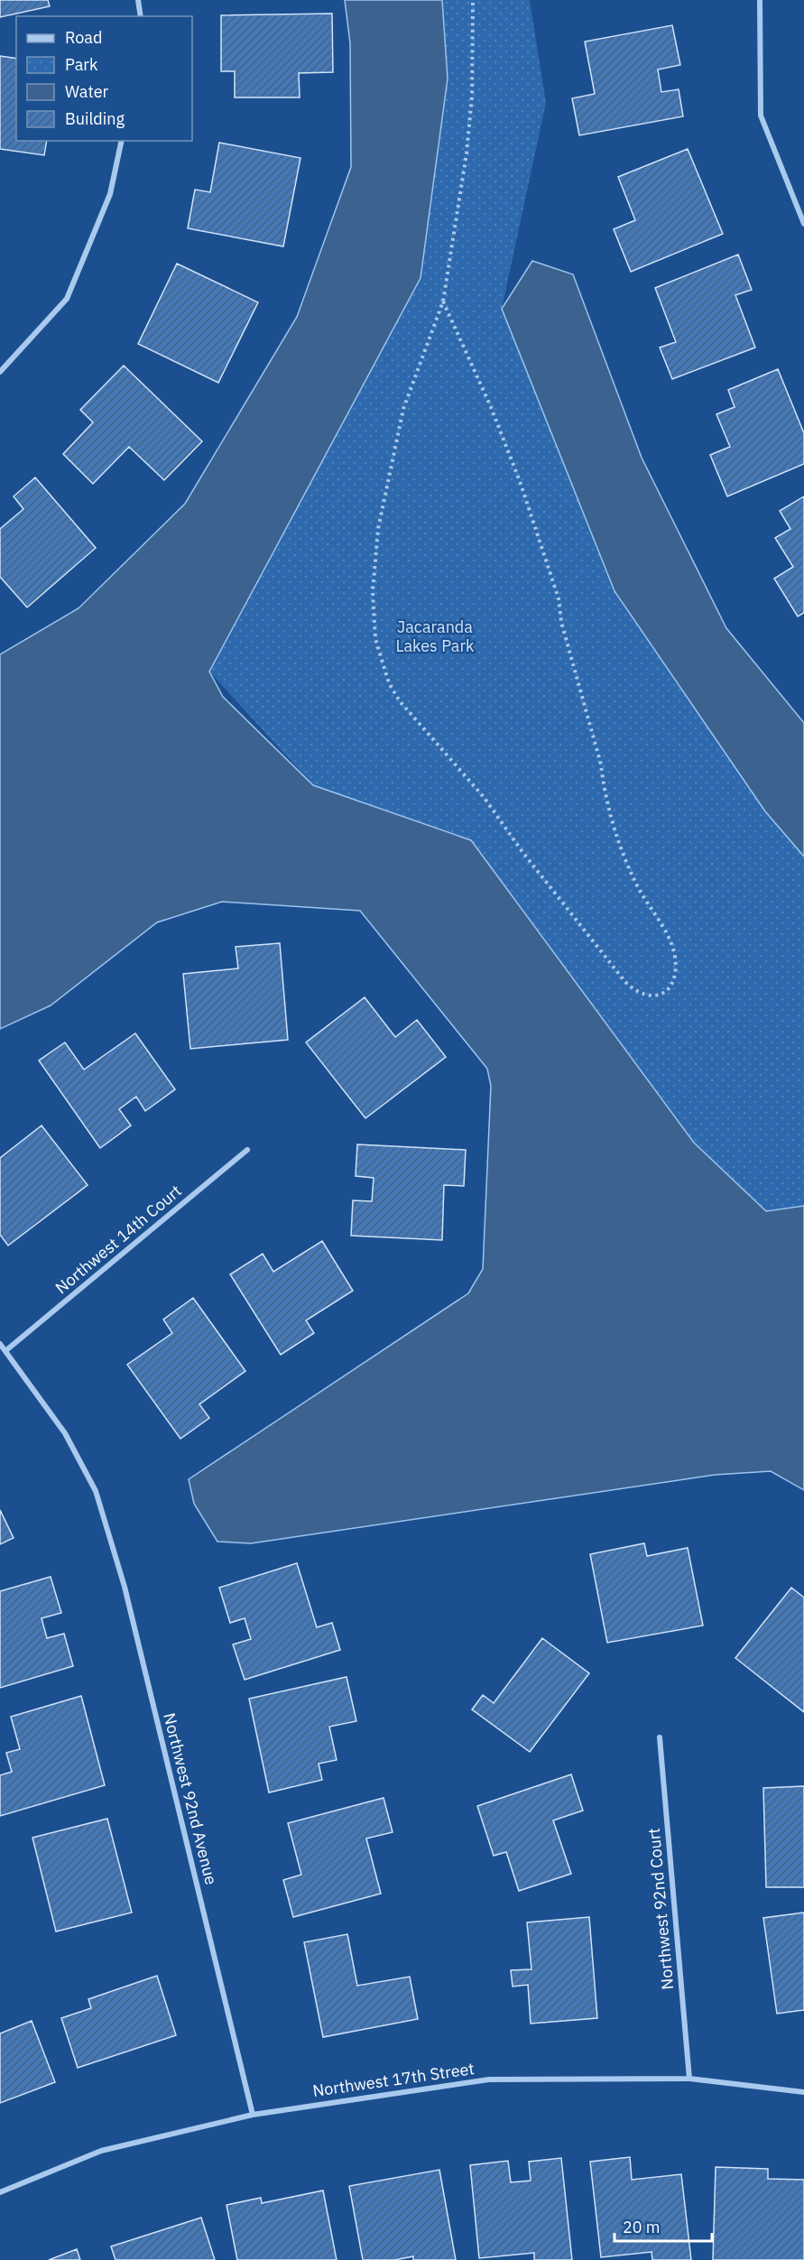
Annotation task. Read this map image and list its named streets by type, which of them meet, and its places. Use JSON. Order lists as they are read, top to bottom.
{
  "streets": {
    "street": [
      "Northwest 14th Court",
      "Northwest 92nd Avenue",
      "Northwest 92nd Court",
      "Northwest 17th Street"
    ]
  },
  "crossings": [
    ["Northwest 14th Court", "Northwest 92nd Avenue"],
    ["Northwest 92nd Avenue", "Northwest 17th Street"],
    ["Northwest 92nd Court", "Northwest 17th Street"]
  ],
  "parks": ["Jacaranda Lakes Park"],
  "legend": [
    "Road",
    "Park",
    "Water",
    "Building"
  ],
  "scale_bar": "20 m"
}
